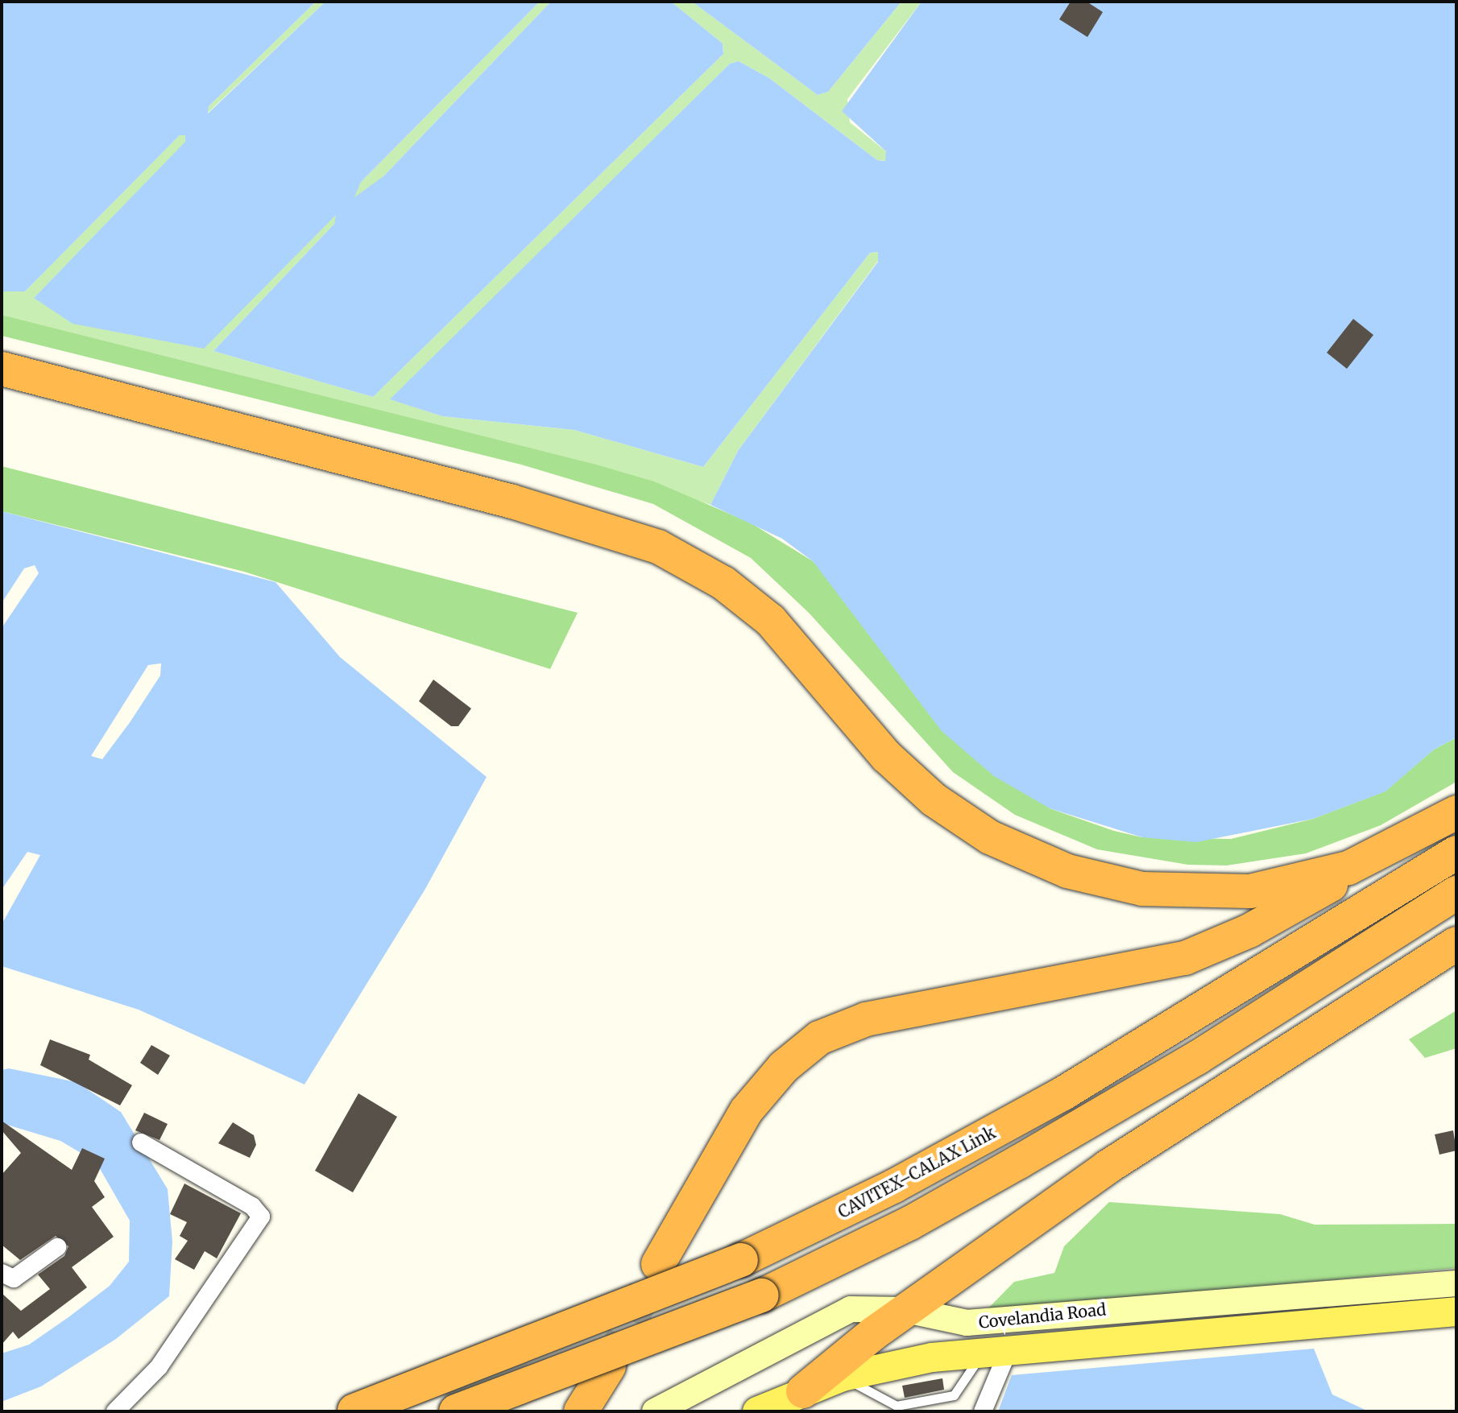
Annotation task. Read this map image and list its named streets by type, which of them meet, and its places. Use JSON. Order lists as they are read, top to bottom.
{
  "streets": {
    "highway": ["CAVITEX–CALAX Link"],
    "main road": ["Covelandia Road"]
  }
}
